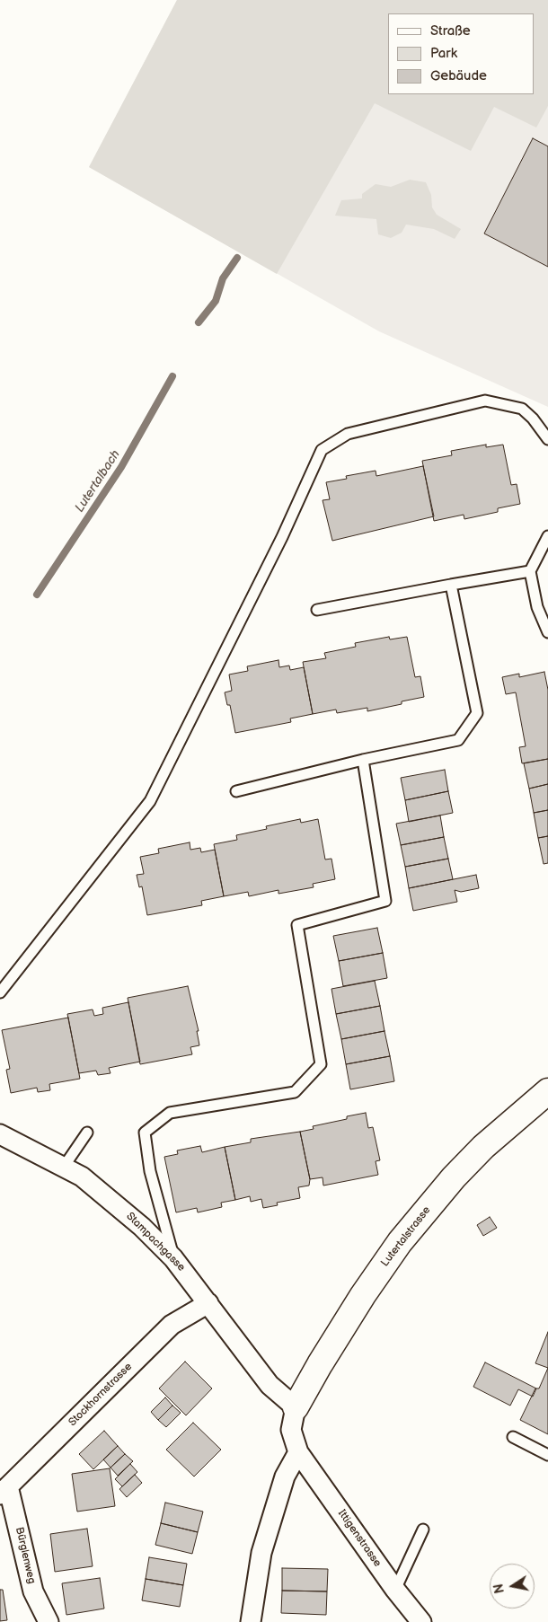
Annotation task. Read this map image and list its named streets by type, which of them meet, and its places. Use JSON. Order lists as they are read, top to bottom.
{
  "streets": {
    "street": [
      "Lutertalstrasse",
      "Stampachgasse",
      "Stockhornstrasse",
      "Ittigenstrasse",
      "Bürglenweg"
    ]
  },
  "crossings": [
    ["Lutertalstrasse", "Stampachgasse"],
    ["Lutertalstrasse", "Ittigenstrasse"],
    ["Stampachgasse", "Stockhornstrasse"],
    ["Stampachgasse", "Ittigenstrasse"],
    ["Stockhornstrasse", "Bürglenweg"]
  ],
  "water": ["Lutertalbach"],
  "legend": ["Straße", "Park", "Gebäude"],
  "north": "left"
}
